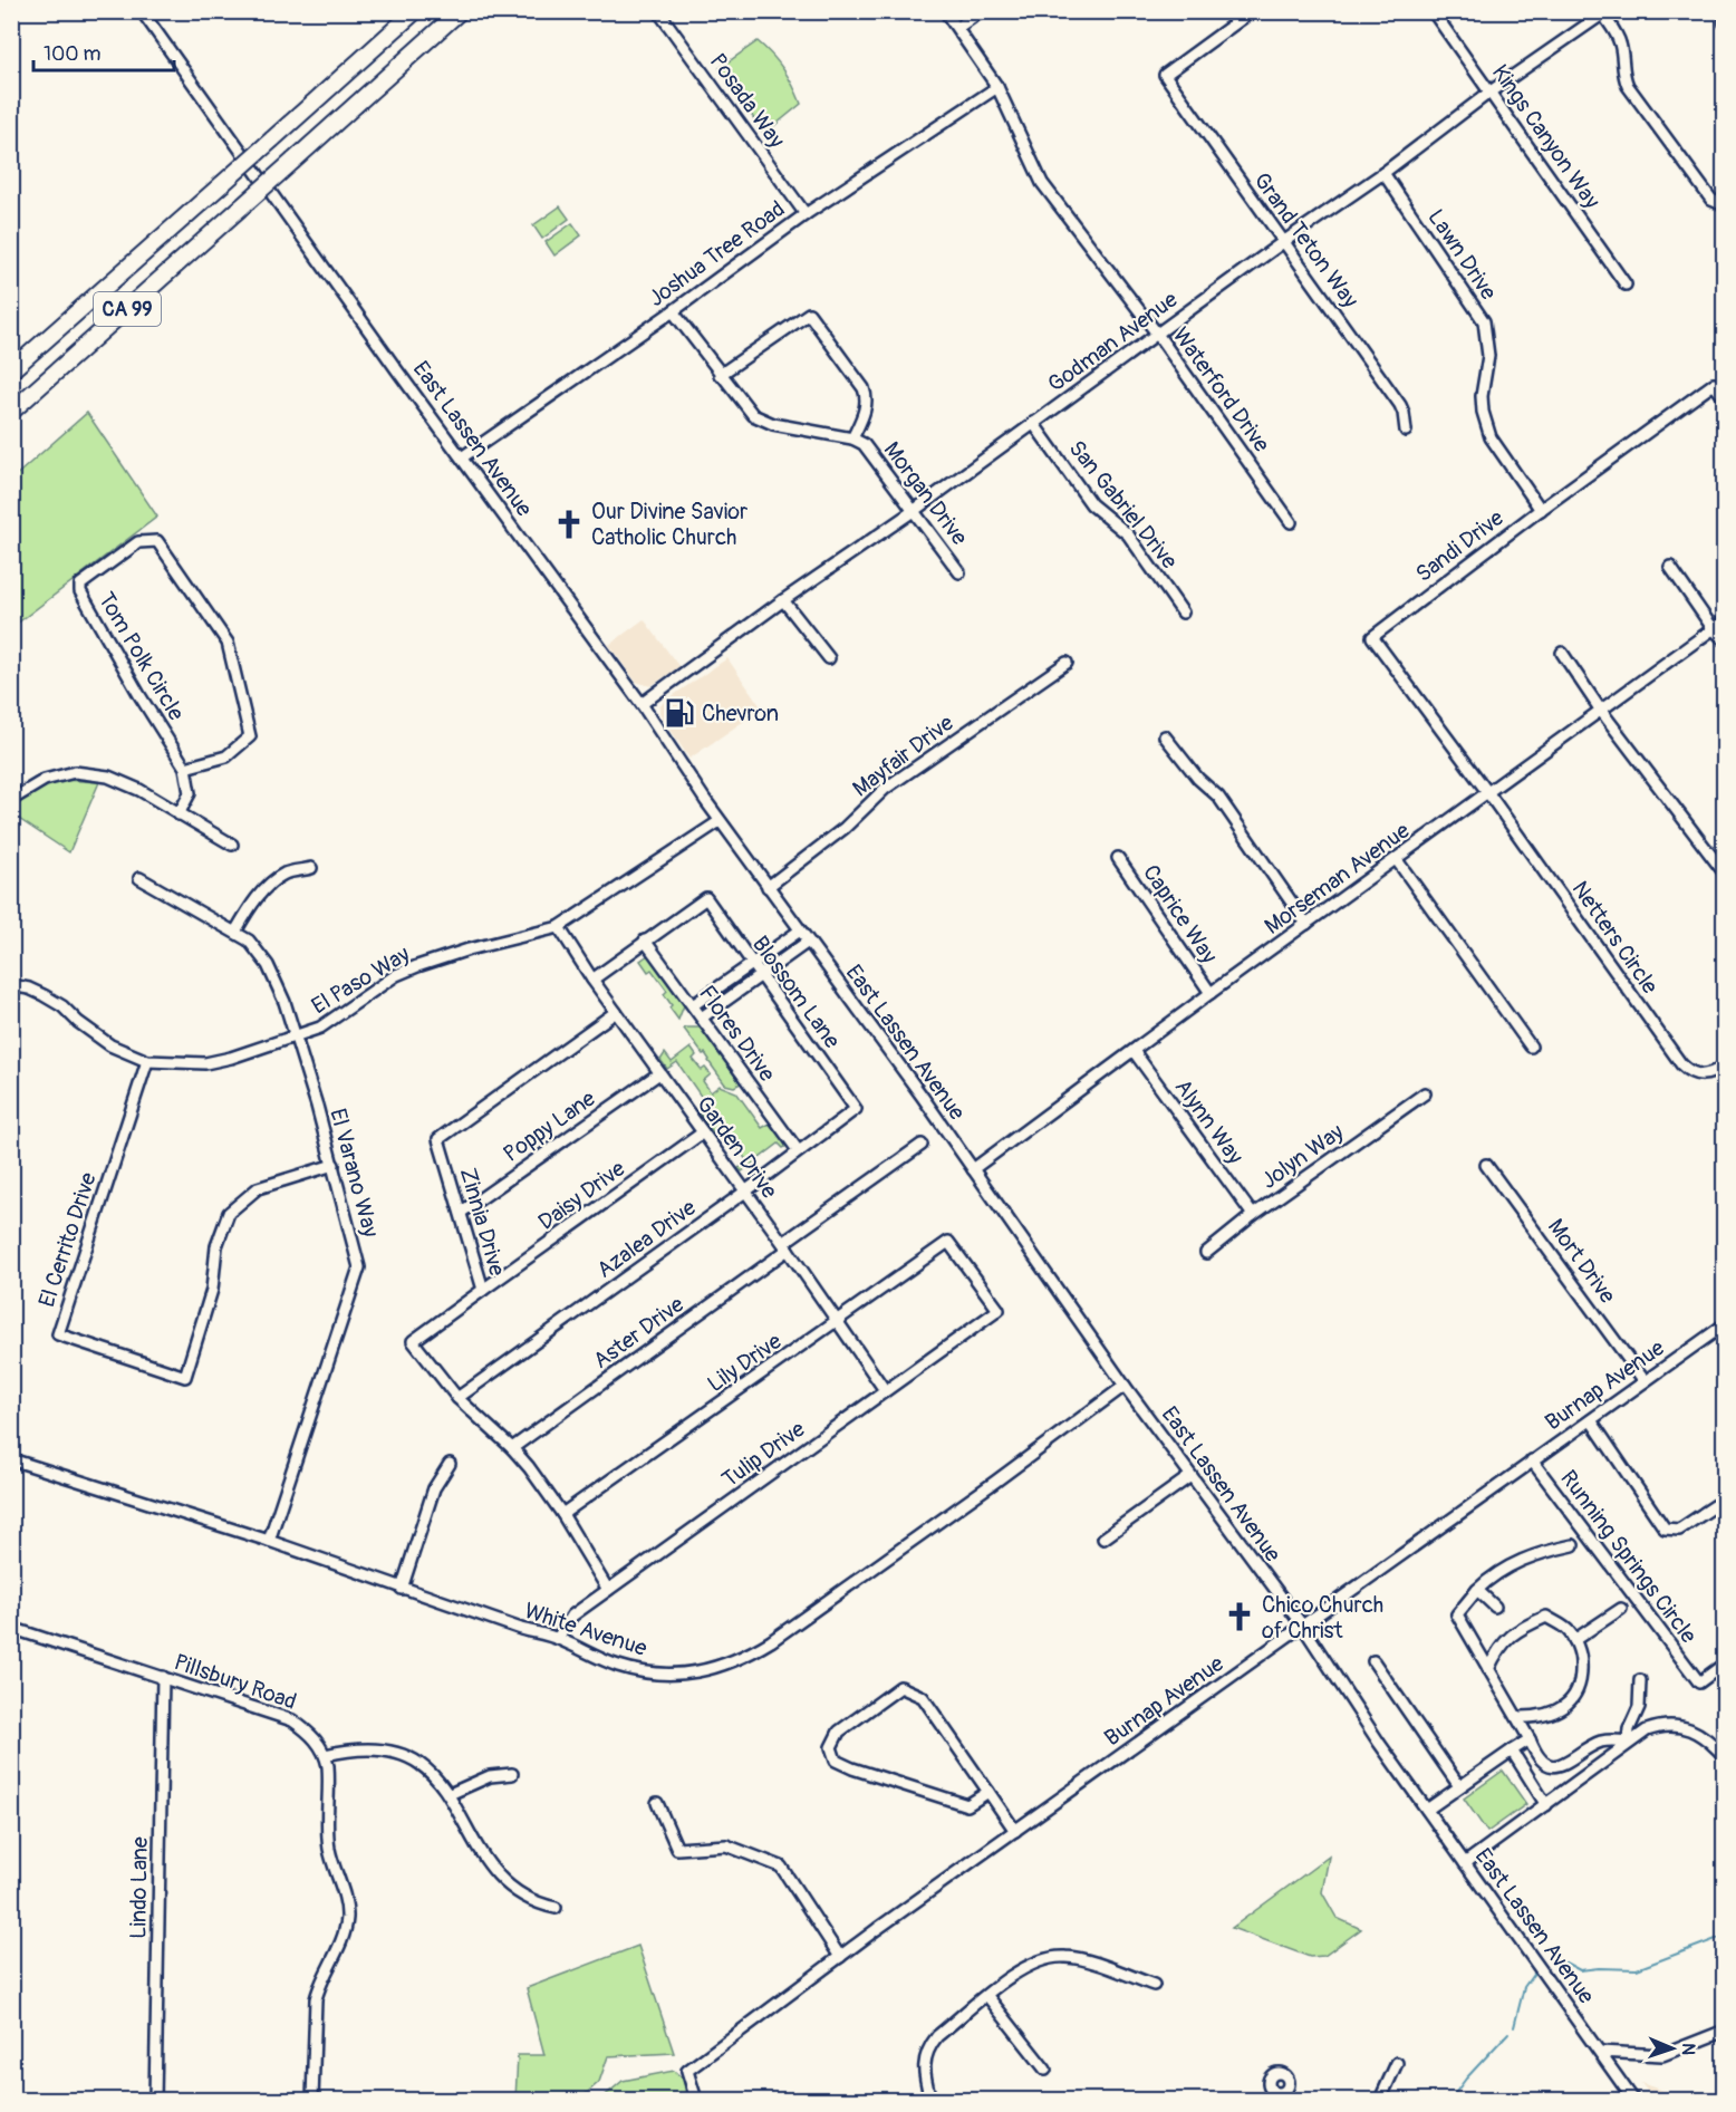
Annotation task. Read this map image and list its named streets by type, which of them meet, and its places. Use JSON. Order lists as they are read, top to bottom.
{
  "streets": {
    "highway": ["CA 99"],
    "street": [
      "Posada Way",
      "Kings Canyon Way",
      "Grand Teton Way",
      "Joshua Tree Road",
      "Lawn Drive",
      "Godman Avenue",
      "Waterford Drive",
      "East Lassen Avenue",
      "Morgan Drive",
      "San Gabriel Drive",
      "Sandi Drive",
      "Tom Polk Circle",
      "Mayfair Drive",
      "Morseman Avenue",
      "Caprice Way",
      "Netters Circle",
      "El Paso Way",
      "Blossom Lane",
      "Flores Drive",
      "Alynn Way",
      "Poppy Lane",
      "Garden Drive",
      "Jolyn Way",
      "El Varano Way",
      "Daisy Drive",
      "Zinnia Drive",
      "Azalea Drive",
      "El Cerrito Drive",
      "Mort Drive",
      "Aster Drive",
      "Lily Drive",
      "Burnap Avenue",
      "Tulip Drive",
      "Running Springs Circle",
      "White Avenue",
      "Pillsbury Road",
      "Lindo Lane"
    ]
  },
  "crossings": [
    ["Posada Way", "Joshua Tree Road"],
    ["Kings Canyon Way", "Godman Avenue"],
    ["Grand Teton Way", "Godman Avenue"],
    ["Joshua Tree Road", "Waterford Drive"],
    ["Joshua Tree Road", "East Lassen Avenue"],
    ["Joshua Tree Road", "Morgan Drive"],
    ["Lawn Drive", "Godman Avenue"],
    ["Lawn Drive", "Sandi Drive"],
    ["Godman Avenue", "Waterford Drive"],
    ["Godman Avenue", "East Lassen Avenue"],
    ["Godman Avenue", "Morgan Drive"],
    ["Godman Avenue", "San Gabriel Drive"],
    ["East Lassen Avenue", "Mayfair Drive"],
    ["East Lassen Avenue", "Morseman Avenue"],
    ["East Lassen Avenue", "El Paso Way"],
    ["East Lassen Avenue", "Burnap Avenue"],
    ["East Lassen Avenue", "White Avenue"],
    ["Sandi Drive", "Morseman Avenue"],
    ["Sandi Drive", "Netters Circle"],
    ["Morseman Avenue", "Caprice Way"],
    ["Morseman Avenue", "Netters Circle"],
    ["Morseman Avenue", "Alynn Way"],
    ["El Paso Way", "Garden Drive"],
    ["El Paso Way", "El Varano Way"],
    ["El Paso Way", "El Cerrito Drive"],
    ["Blossom Lane", "Flores Drive"],
    ["Blossom Lane", "Azalea Drive"],
    ["Flores Drive", "Azalea Drive"],
    ["Alynn Way", "Jolyn Way"],
    ["Poppy Lane", "Garden Drive"],
    ["Poppy Lane", "Zinnia Drive"],
    ["Garden Drive", "Daisy Drive"],
    ["Garden Drive", "Zinnia Drive"],
    ["Garden Drive", "Azalea Drive"],
    ["Garden Drive", "Aster Drive"],
    ["Garden Drive", "Lily Drive"],
    ["Garden Drive", "Tulip Drive"],
    ["El Varano Way", "El Cerrito Drive"],
    ["El Varano Way", "White Avenue"],
    ["Daisy Drive", "Zinnia Drive"],
    ["Zinnia Drive", "Azalea Drive"],
    ["Zinnia Drive", "Aster Drive"],
    ["Zinnia Drive", "Lily Drive"],
    ["Zinnia Drive", "Tulip Drive"],
    ["Mort Drive", "Burnap Avenue"],
    ["Lily Drive", "Tulip Drive"],
    ["Burnap Avenue", "Running Springs Circle"],
    ["Tulip Drive", "White Avenue"],
    ["Pillsbury Road", "Lindo Lane"]
  ],
  "places": {
    "church": ["Our Divine Savior Catholic Church", "Chico Church of Christ"],
    "fuel station": ["Chevron"]
  },
  "scale_bar": "100 m",
  "north": "right"
}
